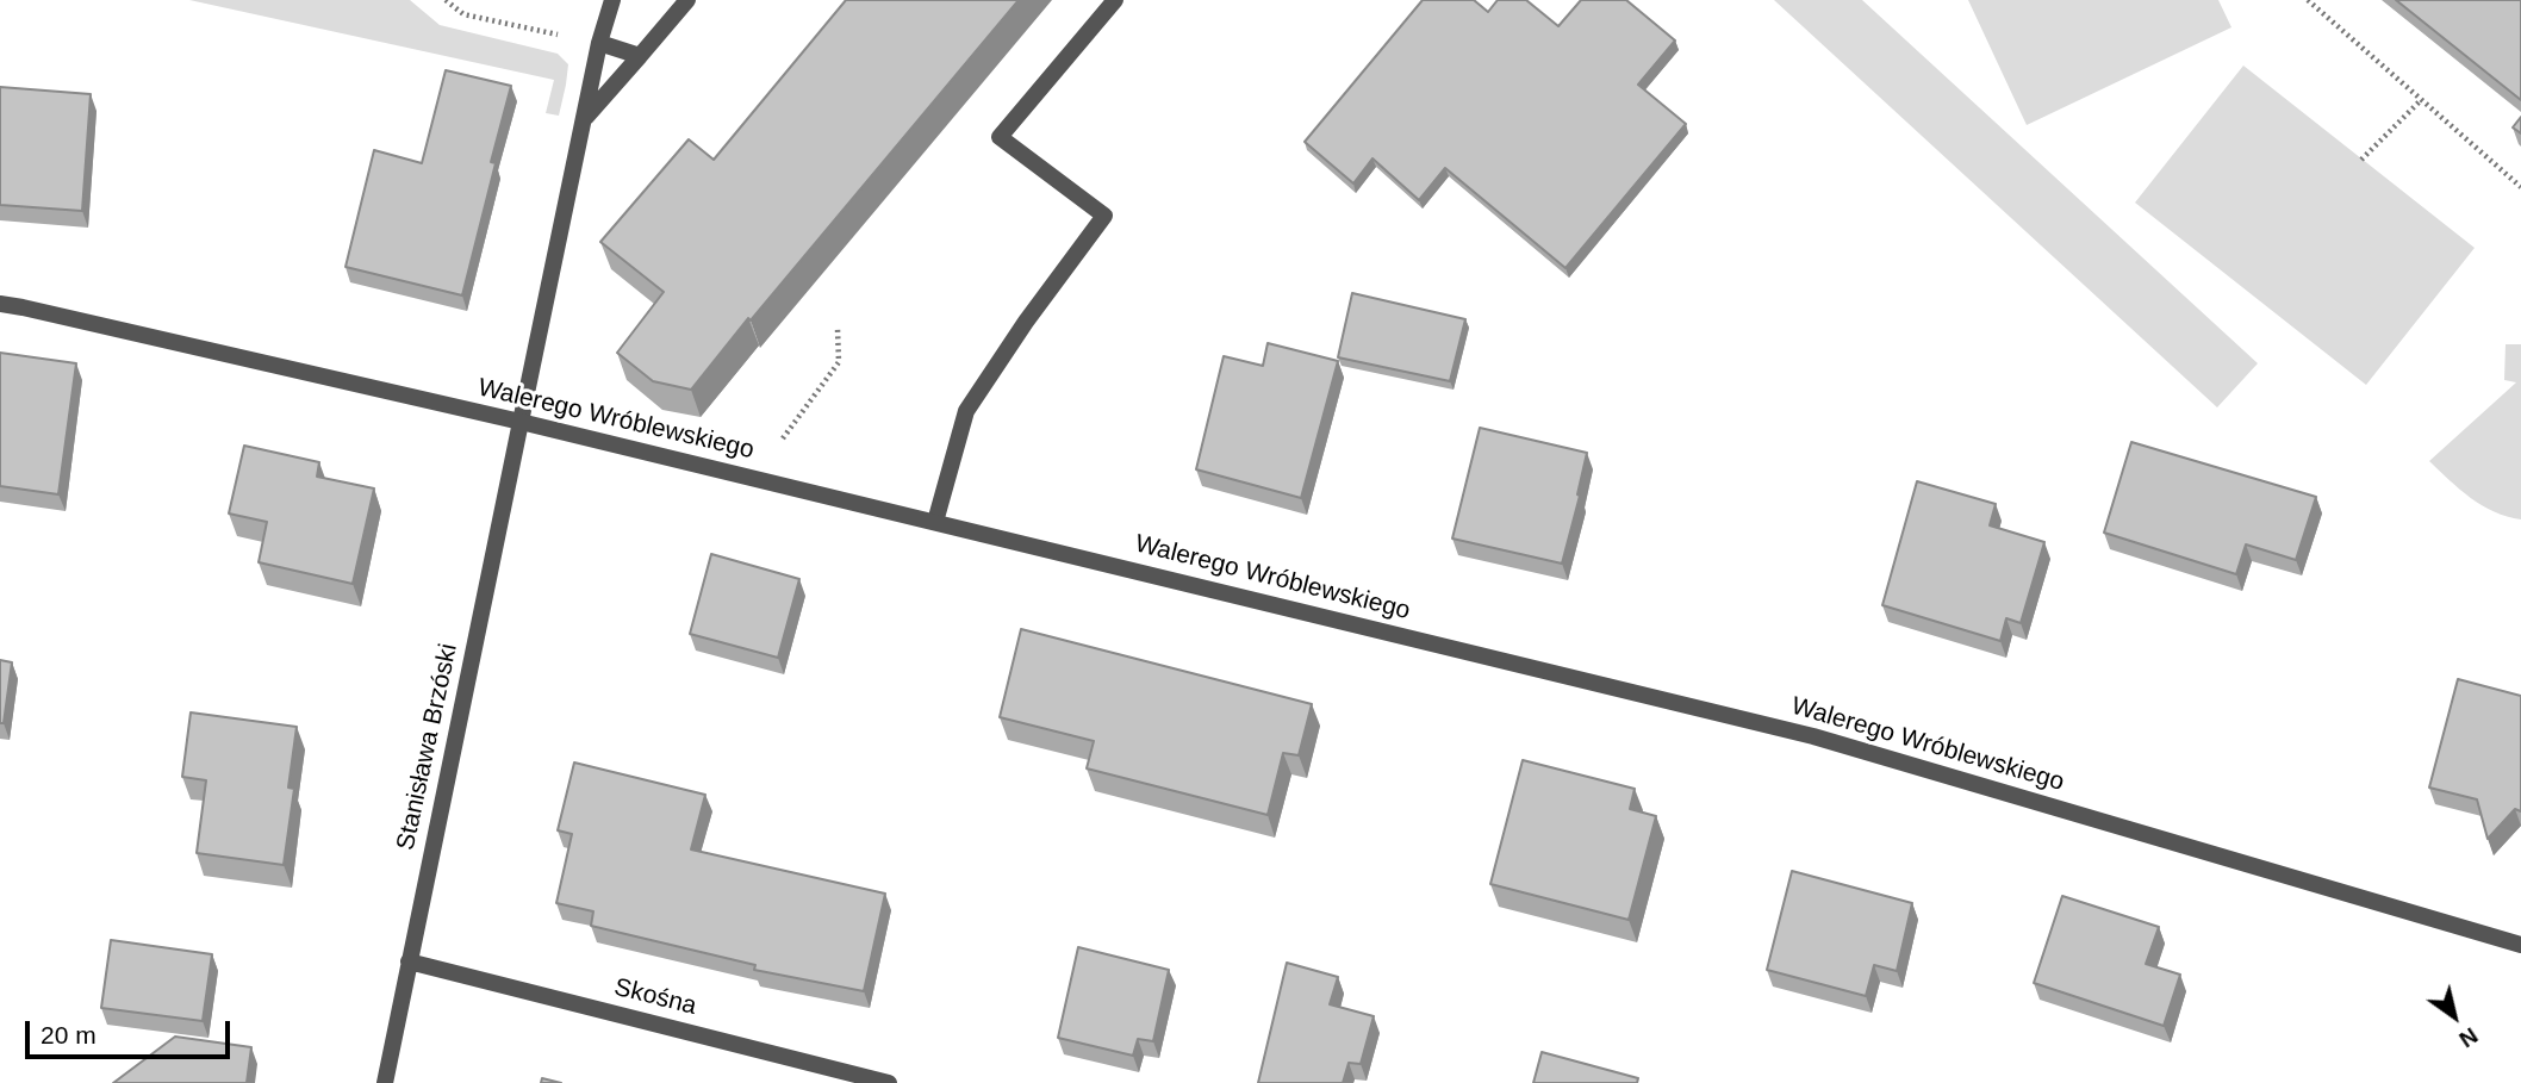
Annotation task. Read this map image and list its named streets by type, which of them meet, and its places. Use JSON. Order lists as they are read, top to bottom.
{
  "streets": {
    "street": ["Walerego Wróblewskiego", "Stanisława Brzóski", "Skośna"]
  },
  "crossings": [
    ["Walerego Wróblewskiego", "Stanisława Brzóski"],
    ["Stanisława Brzóski", "Skośna"]
  ],
  "scale_bar": "20 m",
  "north": "bottom right"
}
